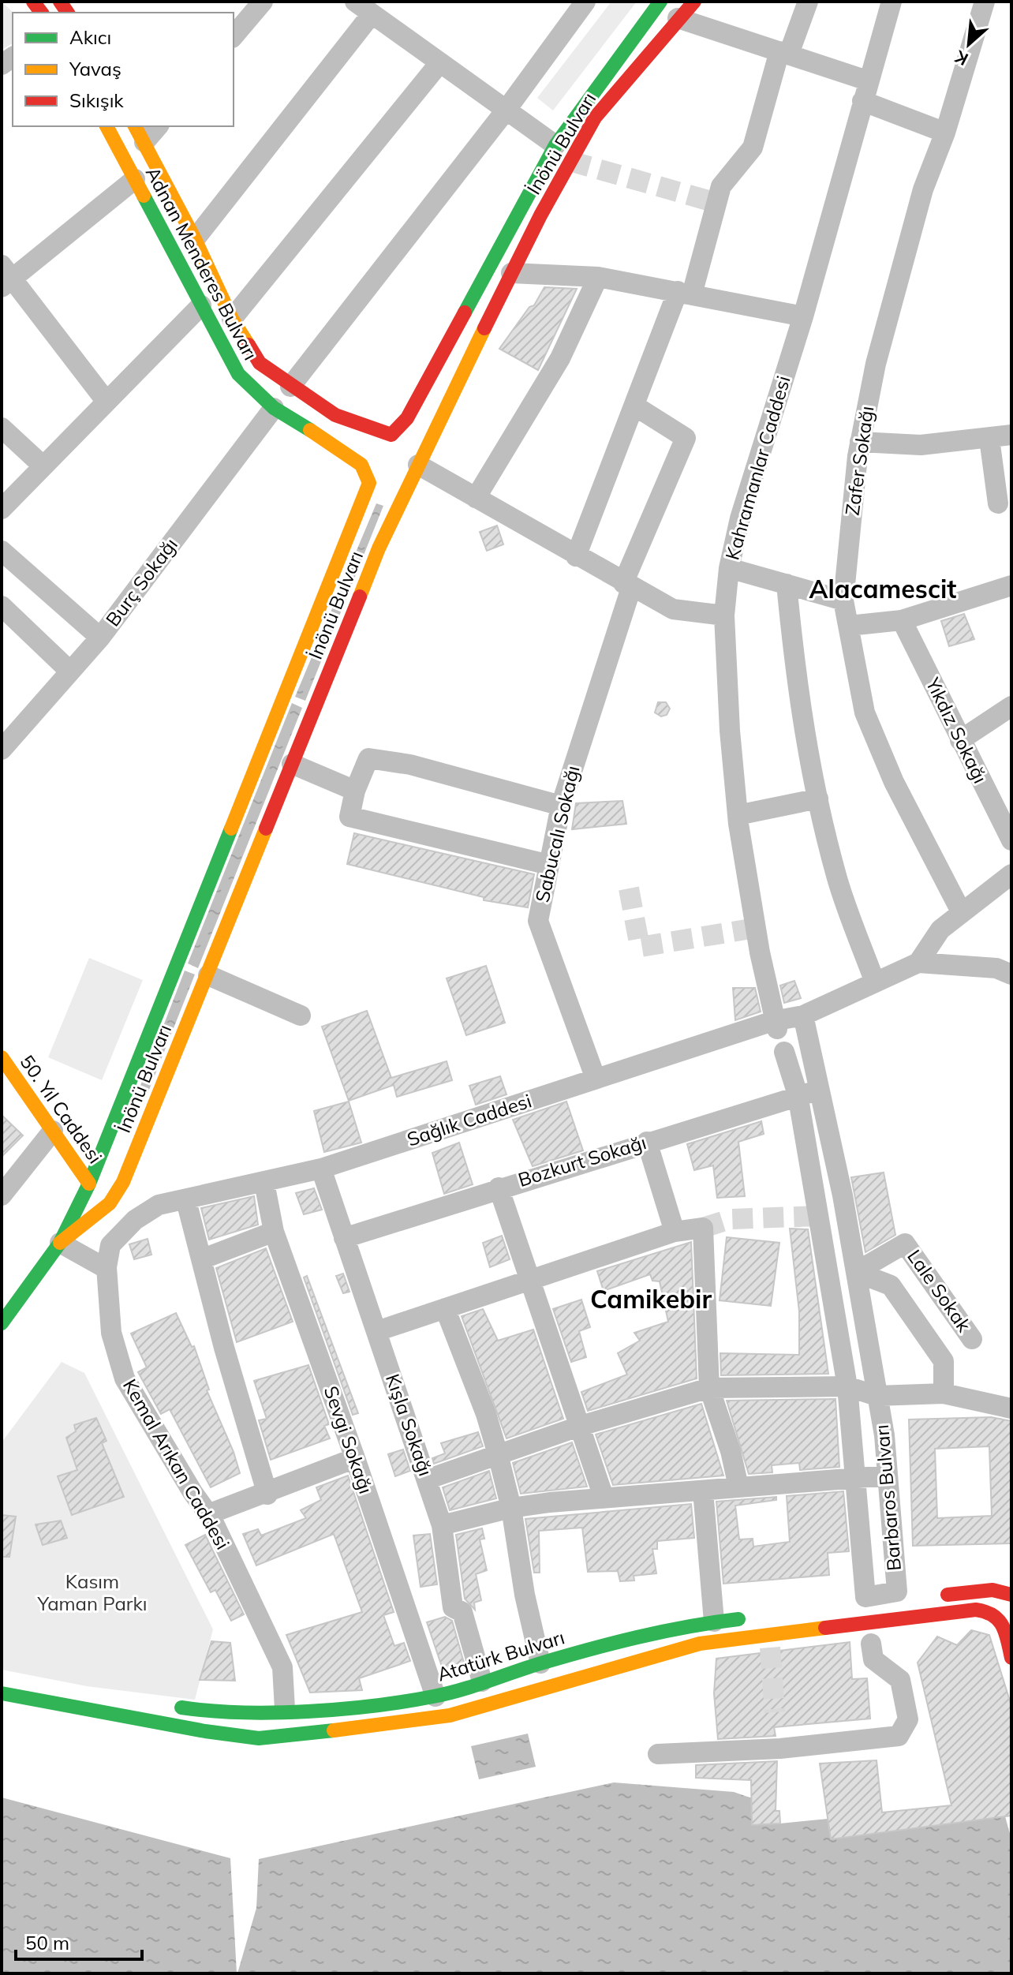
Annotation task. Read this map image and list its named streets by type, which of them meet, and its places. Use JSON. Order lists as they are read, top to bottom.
{
  "streets": {
    "main road": [
      "İnönü Bulvarı",
      "Adnan Menderes Bulvarı",
      "50. Yıl Caddesi",
      "Atatürk Bulvarı"
    ],
    "street": [
      "Zafer Sokağı",
      "Kahramanlar Caddesi",
      "Burç Sokağı",
      "Yıkdız Sokağı",
      "Sabucalı Sokağı",
      "Sağlık Caddesi",
      "Bozkurt Sokağı",
      "Lale Sokak",
      "Kışla Sokağı",
      "Sevgi Sokağı",
      "Kemal Arıkan Caddesi",
      "Barbaros Bulvarı"
    ]
  },
  "crossings": [
    ["İnönü Bulvarı", "Adnan Menderes Bulvarı"],
    ["İnönü Bulvarı", "50. Yıl Caddesi"],
    ["Adnan Menderes Bulvarı", "Burç Sokağı"],
    ["Kahramanlar Caddesi", "Sağlık Caddesi"],
    ["Sabucalı Sokağı", "Sağlık Caddesi"],
    ["Sağlık Caddesi", "Kışla Sokağı"],
    ["Sağlık Caddesi", "Sevgi Sokağı"],
    ["Sağlık Caddesi", "Kemal Arıkan Caddesi"],
    ["Sağlık Caddesi", "Barbaros Bulvarı"],
    ["Bozkurt Sokağı", "Kışla Sokağı"],
    ["Bozkurt Sokağı", "Barbaros Bulvarı"],
    ["Lale Sokak", "Barbaros Bulvarı"],
    ["Kışla Sokağı", "Atatürk Bulvarı"],
    ["Sevgi Sokağı", "Atatürk Bulvarı"],
    ["Kemal Arıkan Caddesi", "Atatürk Bulvarı"]
  ],
  "districts": ["Alacamescit", "Camikebir"],
  "parks": ["Kasım Yaman Parkı"],
  "legend": ["Akıcı", "Yavaş", "Sıkışık"],
  "scale_bar": "50 m",
  "north": "bottom left"
}
